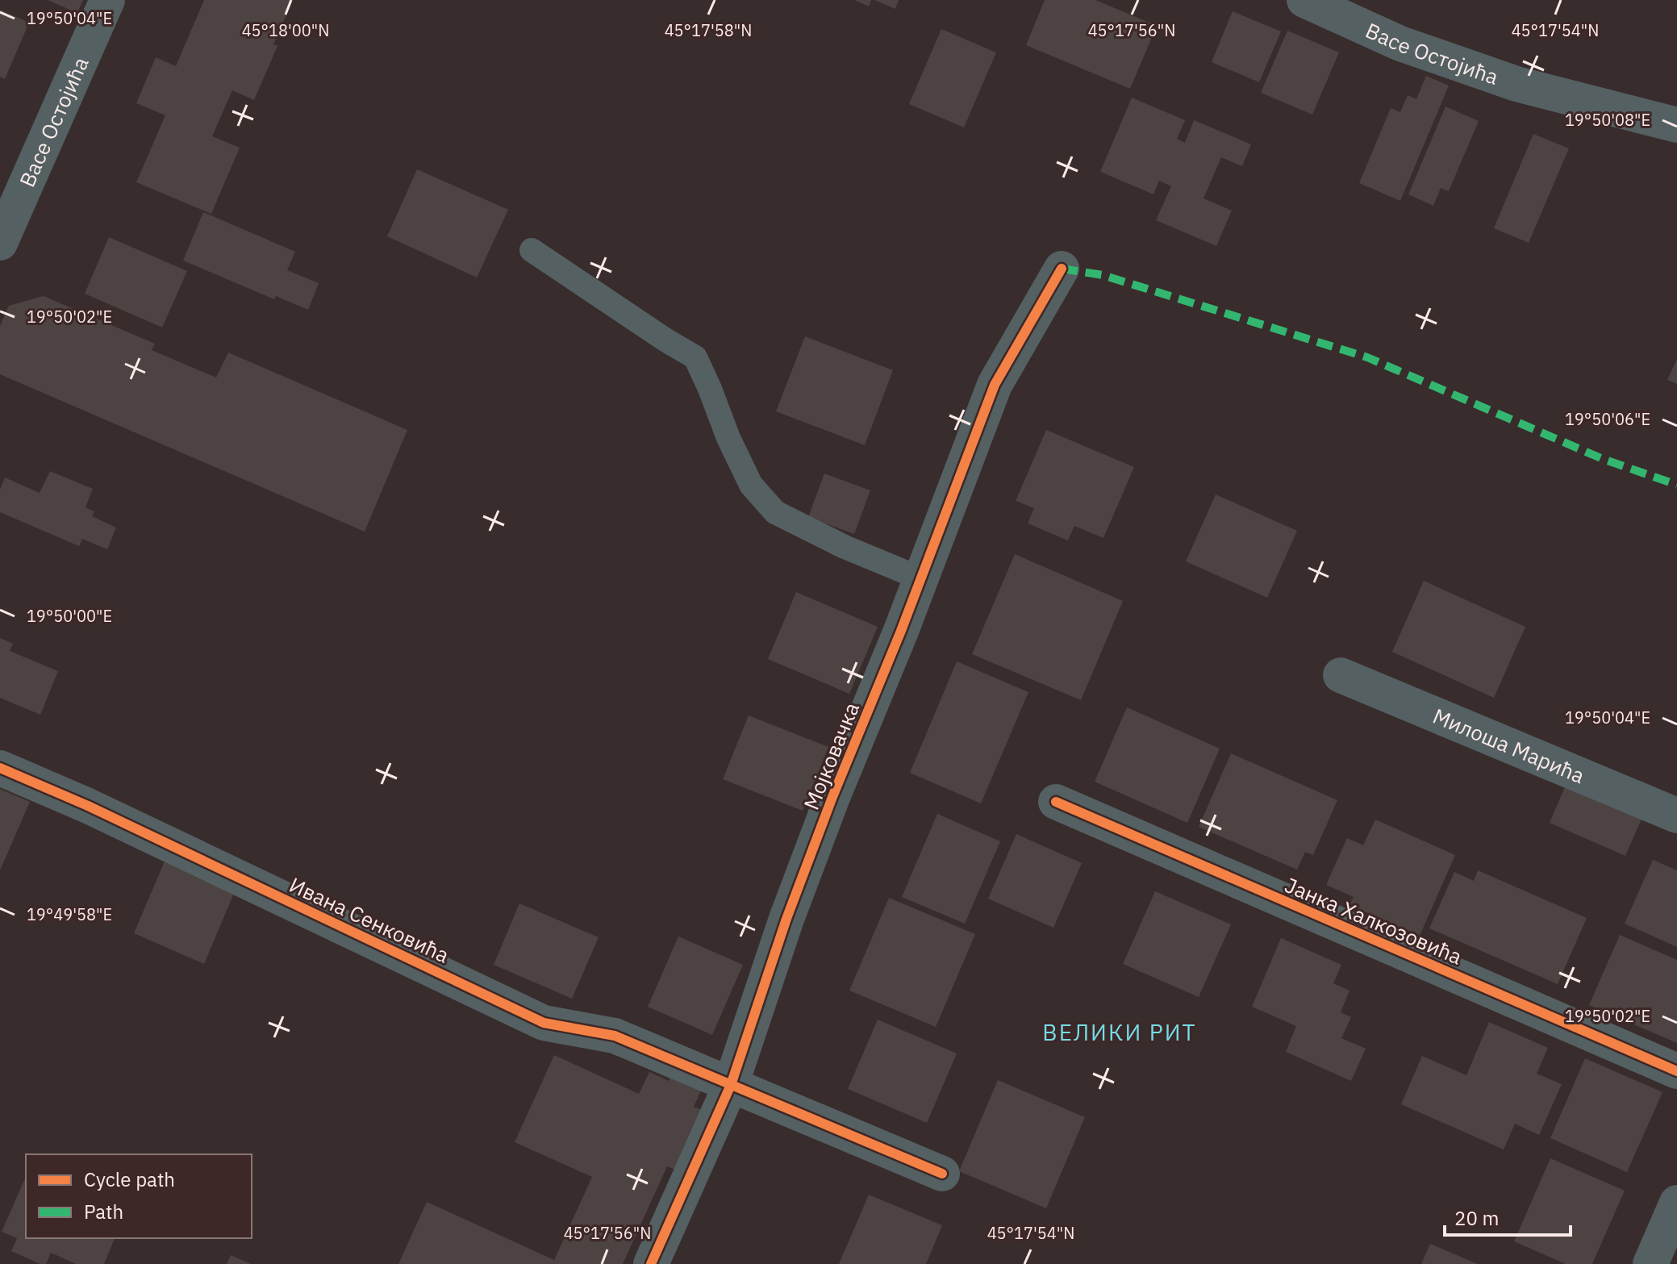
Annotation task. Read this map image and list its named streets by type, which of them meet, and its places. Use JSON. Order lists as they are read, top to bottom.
{
  "streets": {
    "street": [
      "Васе Остојића",
      "Милоша Марића",
      "Мојковачка",
      "Ивана Сенковића",
      "Јанка Халкозовића"
    ]
  },
  "crossings": [
    ["Мојковачка", "Ивана Сенковића"]
  ],
  "districts": ["ВЕЛИКИ РИТ"],
  "legend": ["Cycle path", "Path"],
  "scale_bar": "20 m",
  "coordinates": [
    "19°50'04\"E",
    "45°18'00\"N",
    "45°17'58\"N",
    "45°17'56\"N",
    "45°17'54\"N",
    "19°50'08\"E",
    "19°50'02\"E",
    "19°50'06\"E",
    "19°50'00\"E",
    "19°49'58\"E"
  ]
}
